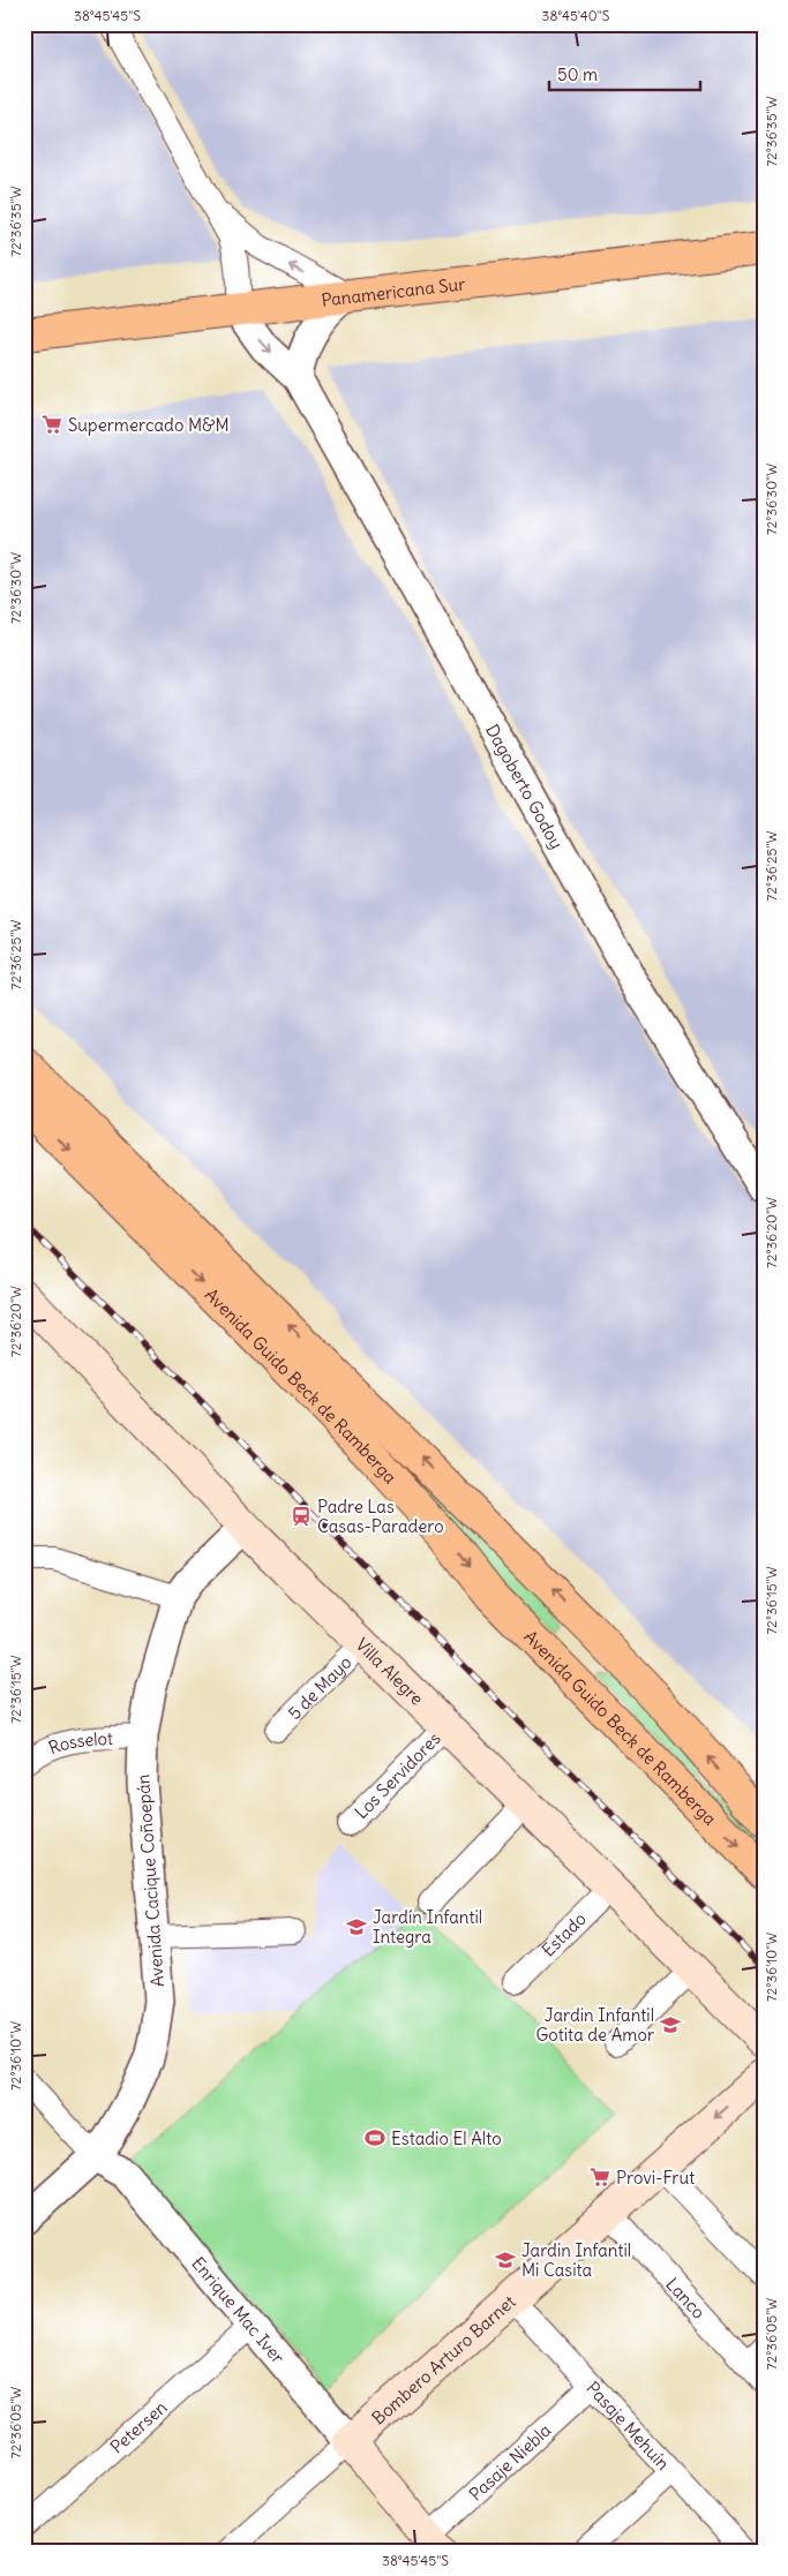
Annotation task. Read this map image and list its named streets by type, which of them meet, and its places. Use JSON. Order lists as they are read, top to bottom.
{
  "streets": {
    "main road": [
      "Panamericana Sur",
      "Avenida Guido Beck de Ramberga",
      "Villa Alegre",
      "Enrique Mac Iver",
      "Bombero Arturo Barnet"
    ],
    "street": [
      "Dagoberto Godoy",
      "5 de Mayo",
      "Rosselot",
      "Los Servidores",
      "Avenida Cacique Coñoepán",
      "Estado",
      "Lanco",
      "Pasaje Mehuín",
      "Petersen",
      "Pasaje Niebla"
    ]
  },
  "crossings": [
    ["Panamericana Sur", "Dagoberto Godoy"],
    ["Villa Alegre", "5 de Mayo"],
    ["Villa Alegre", "Los Servidores"],
    ["Villa Alegre", "Avenida Cacique Coñoepán"],
    ["Villa Alegre", "Estado"],
    ["Rosselot", "Avenida Cacique Coñoepán"],
    ["Avenida Cacique Coñoepán", "Enrique Mac Iver"],
    ["Lanco", "Bombero Arturo Barnet"],
    ["Enrique Mac Iver", "Bombero Arturo Barnet"],
    ["Enrique Mac Iver", "Petersen"],
    ["Enrique Mac Iver", "Pasaje Niebla"],
    ["Bombero Arturo Barnet", "Pasaje Mehuín"],
    ["Pasaje Mehuín", "Pasaje Niebla"]
  ],
  "places": {
    "supermarket": ["Supermercado M&M", "Provi-Frut"],
    "station": ["Padre Las Casas-Paradero"],
    "school or university": ["Jardín Infantil Integra", "Jardin Infantil Gotita de Amor", "Jardin Infantil Mi Casita"],
    "sports": ["Estadio El Alto"]
  },
  "scale_bar": "50 m",
  "coordinates": [
    "38°45'45\"S",
    "38°45'40\"S",
    "72°36'35\"W",
    "72°36'30\"W",
    "72°36'25\"W",
    "72°36'20\"W",
    "72°36'15\"W",
    "72°36'10\"W",
    "72°36'05\"W"
  ]
}
